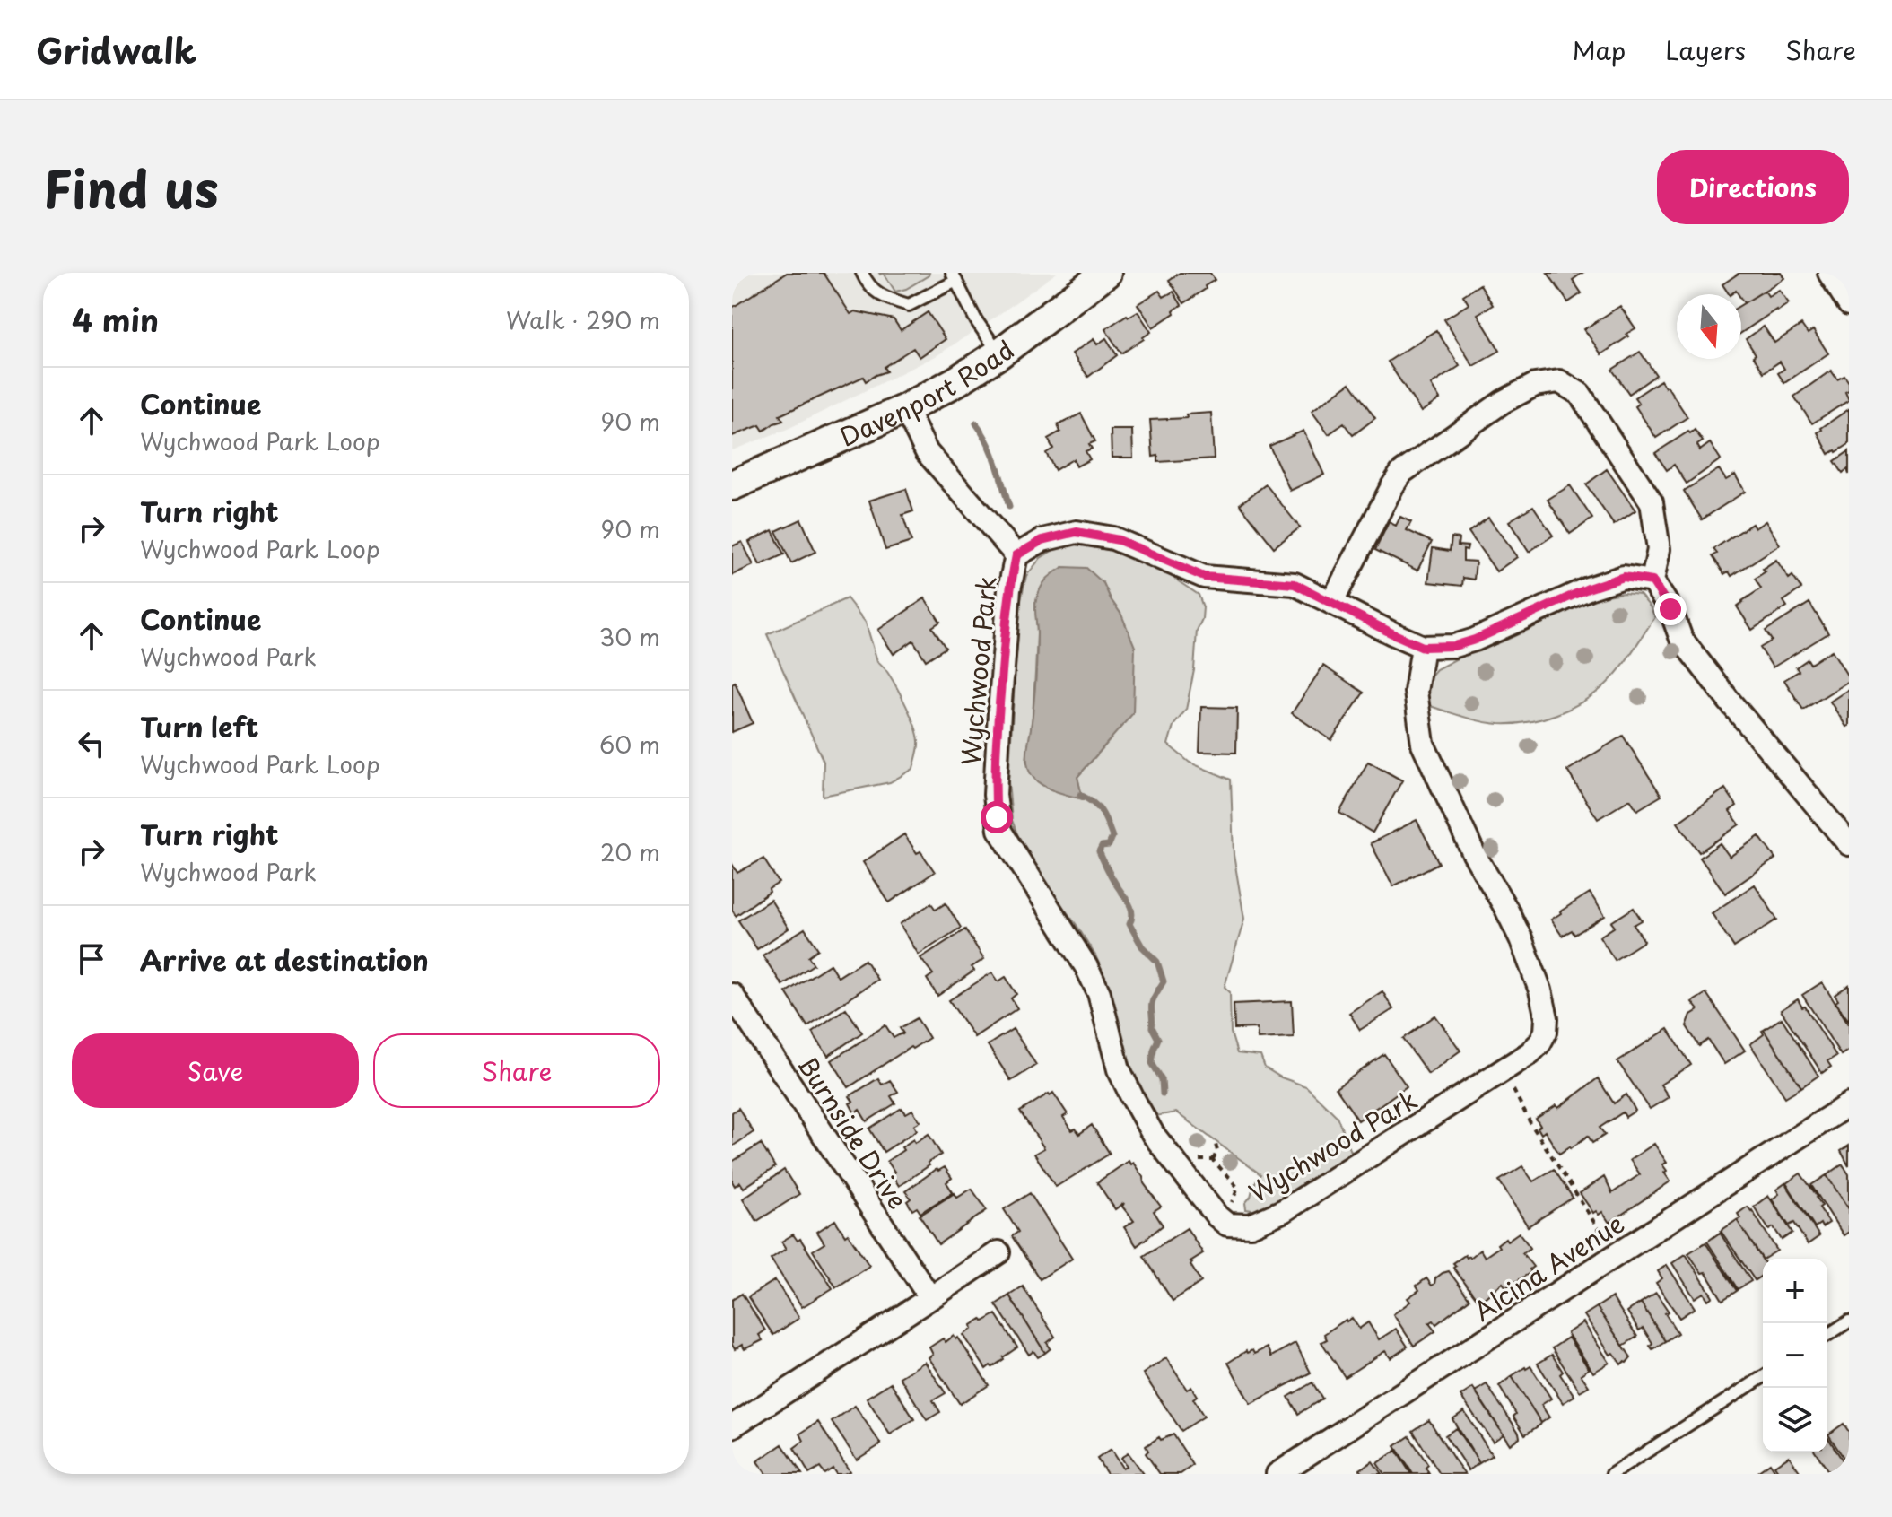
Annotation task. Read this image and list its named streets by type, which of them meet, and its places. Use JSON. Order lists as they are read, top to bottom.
{
  "streets": {
    "street": [
      "Davenport Road",
      "Wychwood Park",
      "Burnside Drive",
      "Alcina Avenue"
    ]
  },
  "crossings": [
    ["Davenport Road", "Wychwood Park"]
  ],
  "north": "bottom",
  "page": {
    "header": "Gridwalk",
    "nav": ["Map", "Layers", "Share"],
    "title": "Find us",
    "buttons": [
      "Directions",
      ["Save", "Share"]
    ],
    "heading": ["4 min", "Walk · 290 m"],
    "list": [
      ["Continue", "Wychwood Park Loop", "90 m"],
      ["Turn right", "Wychwood Park Loop", "90 m"],
      ["Continue", "Wychwood Park", "30 m"],
      ["Turn left", "Wychwood Park Loop", "60 m"],
      ["Turn right", "Wychwood Park", "20 m"],
      "Arrive at destination"
    ],
    "map_buttons": ["+", "−"]
  }
}
